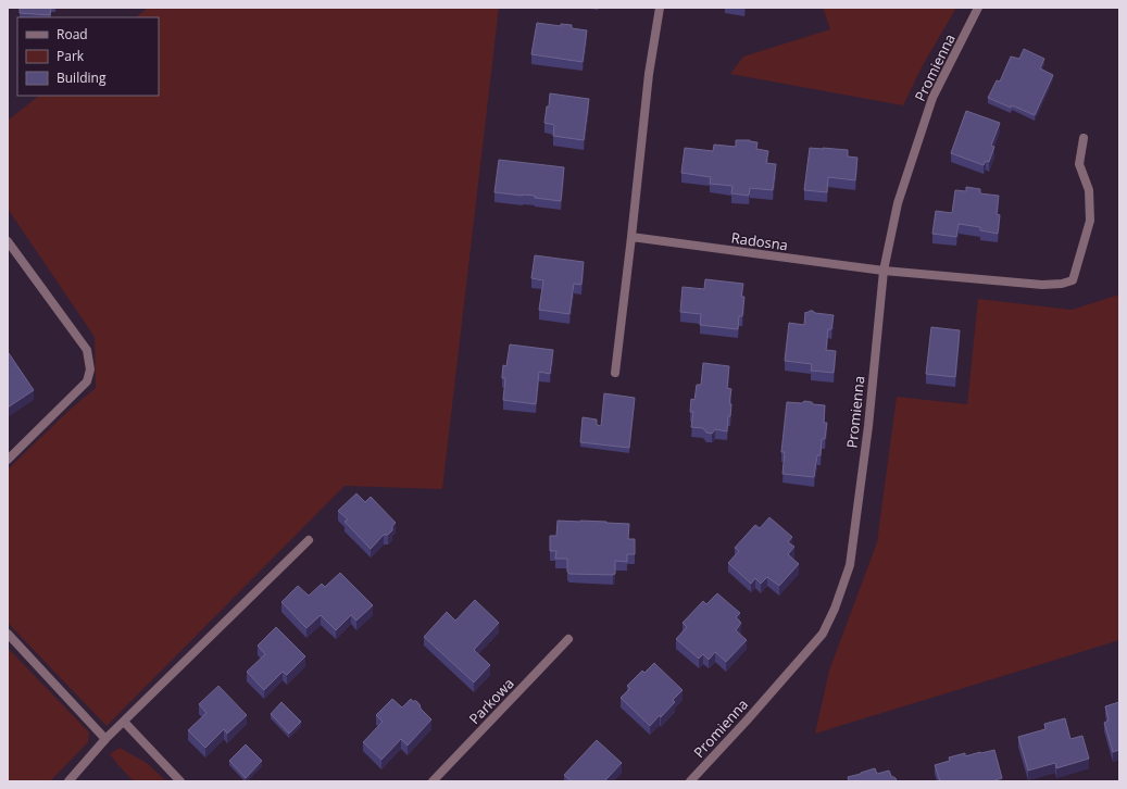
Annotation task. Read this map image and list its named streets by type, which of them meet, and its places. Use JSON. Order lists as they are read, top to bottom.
{
  "streets": {
    "street": ["Promienna", "Radosna", "Parkowa"]
  },
  "crossings": [
    ["Promienna", "Radosna"]
  ],
  "legend": ["Road", "Park", "Building"]
}
